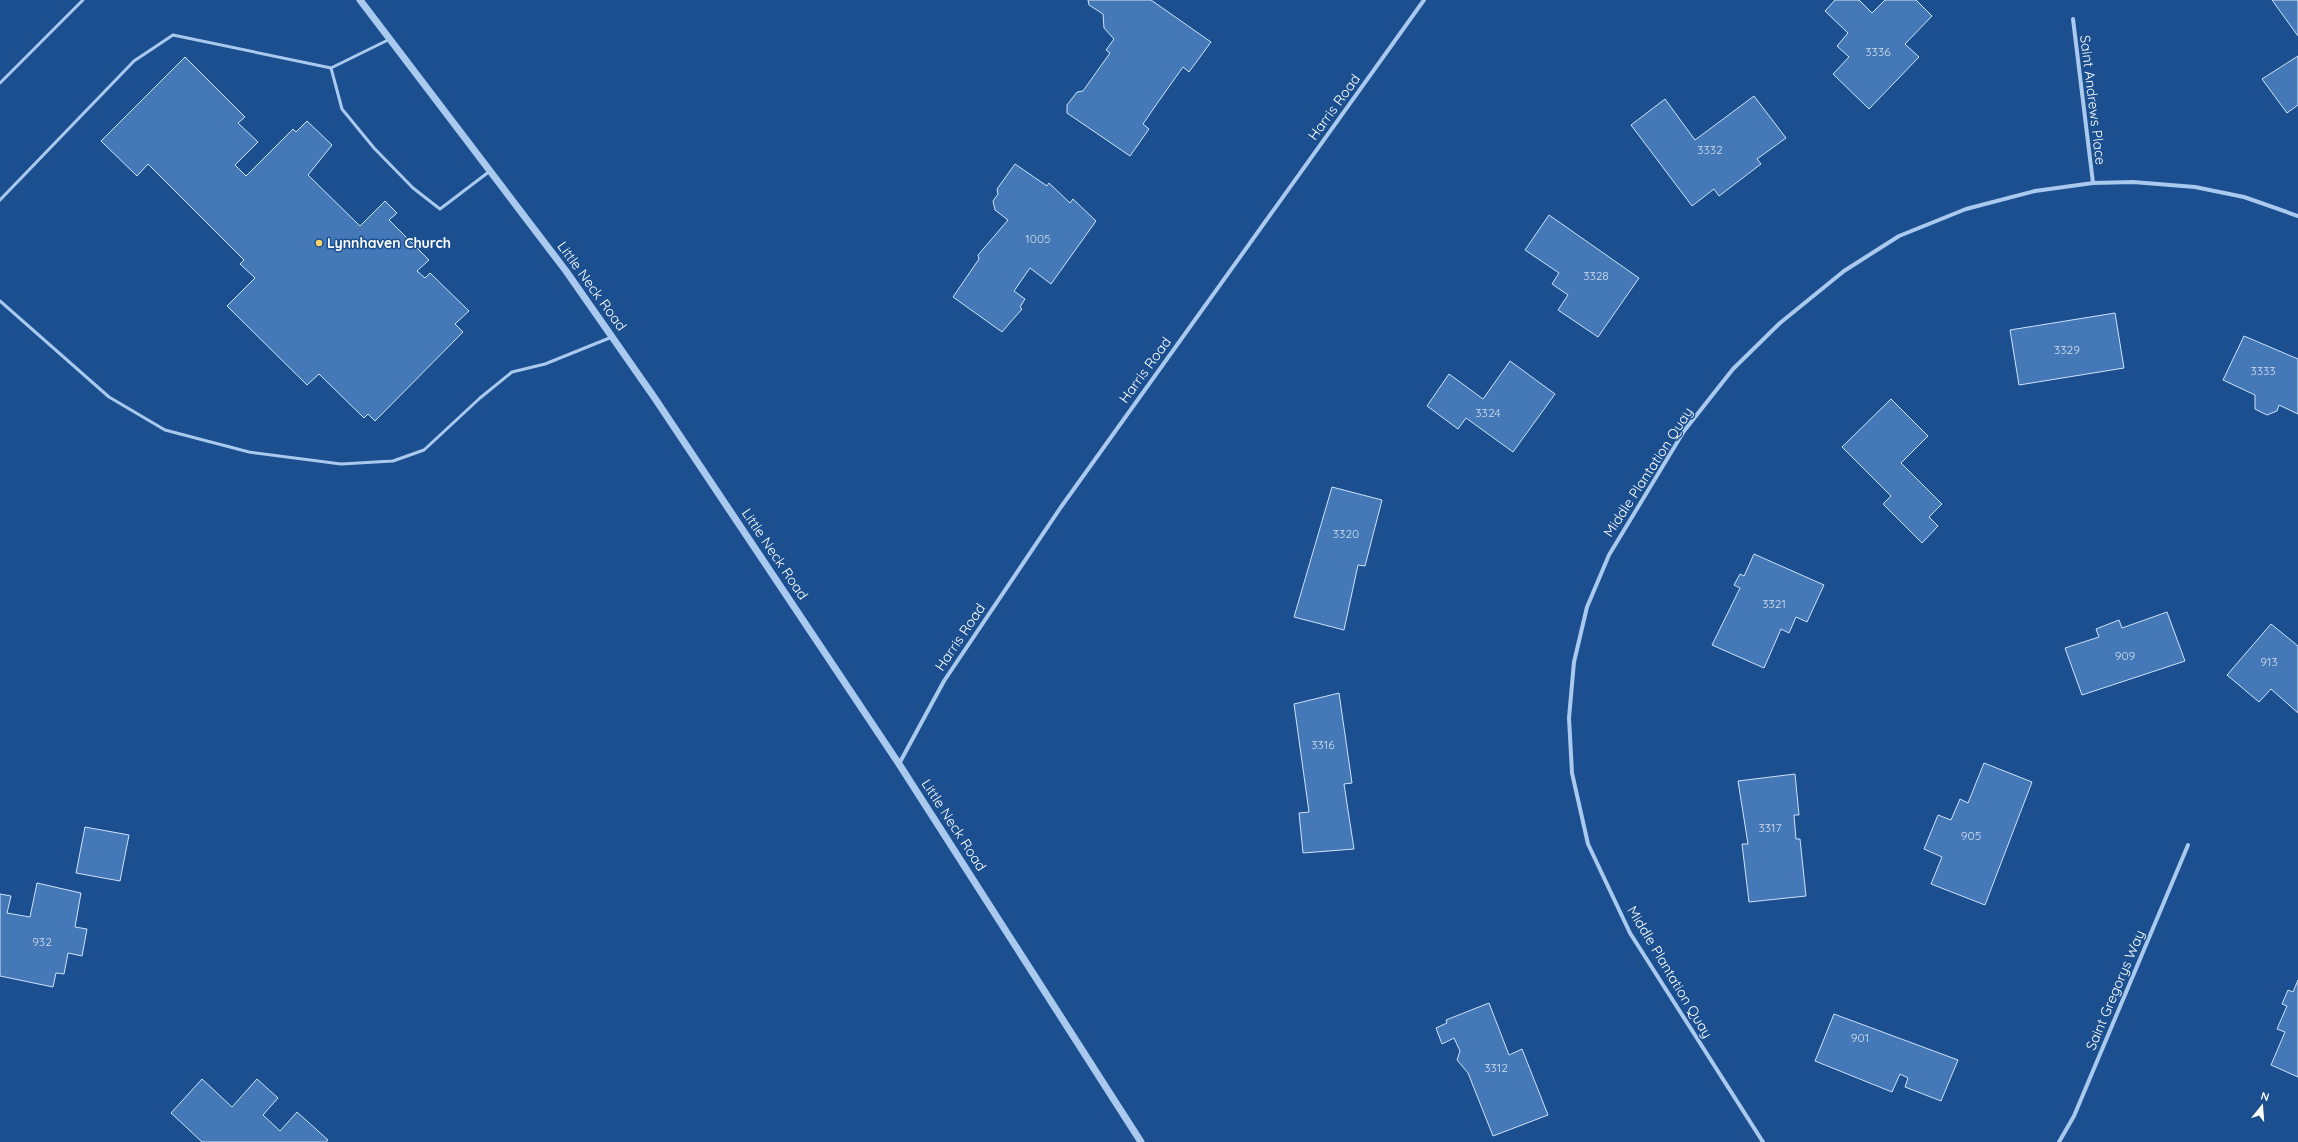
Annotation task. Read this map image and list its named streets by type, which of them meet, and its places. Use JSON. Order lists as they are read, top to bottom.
{
  "streets": {
    "street": [
      "Saint Andrews Place",
      "Harris Road",
      "Little Neck Road",
      "Middle Plantation Quay",
      "Saint Gregorys Way"
    ]
  },
  "crossings": [
    ["Saint Andrews Place", "Middle Plantation Quay"],
    ["Harris Road", "Little Neck Road"]
  ],
  "places": ["Lynnhaven Church"],
  "house_numbers": [
    "3336",
    "3332",
    "1005",
    "3328",
    "3329",
    "3333",
    "3324",
    "3320",
    "3321",
    "909",
    "913",
    "3316",
    "3317",
    "905",
    "932",
    "901",
    "3312"
  ],
  "north": "top"
}
